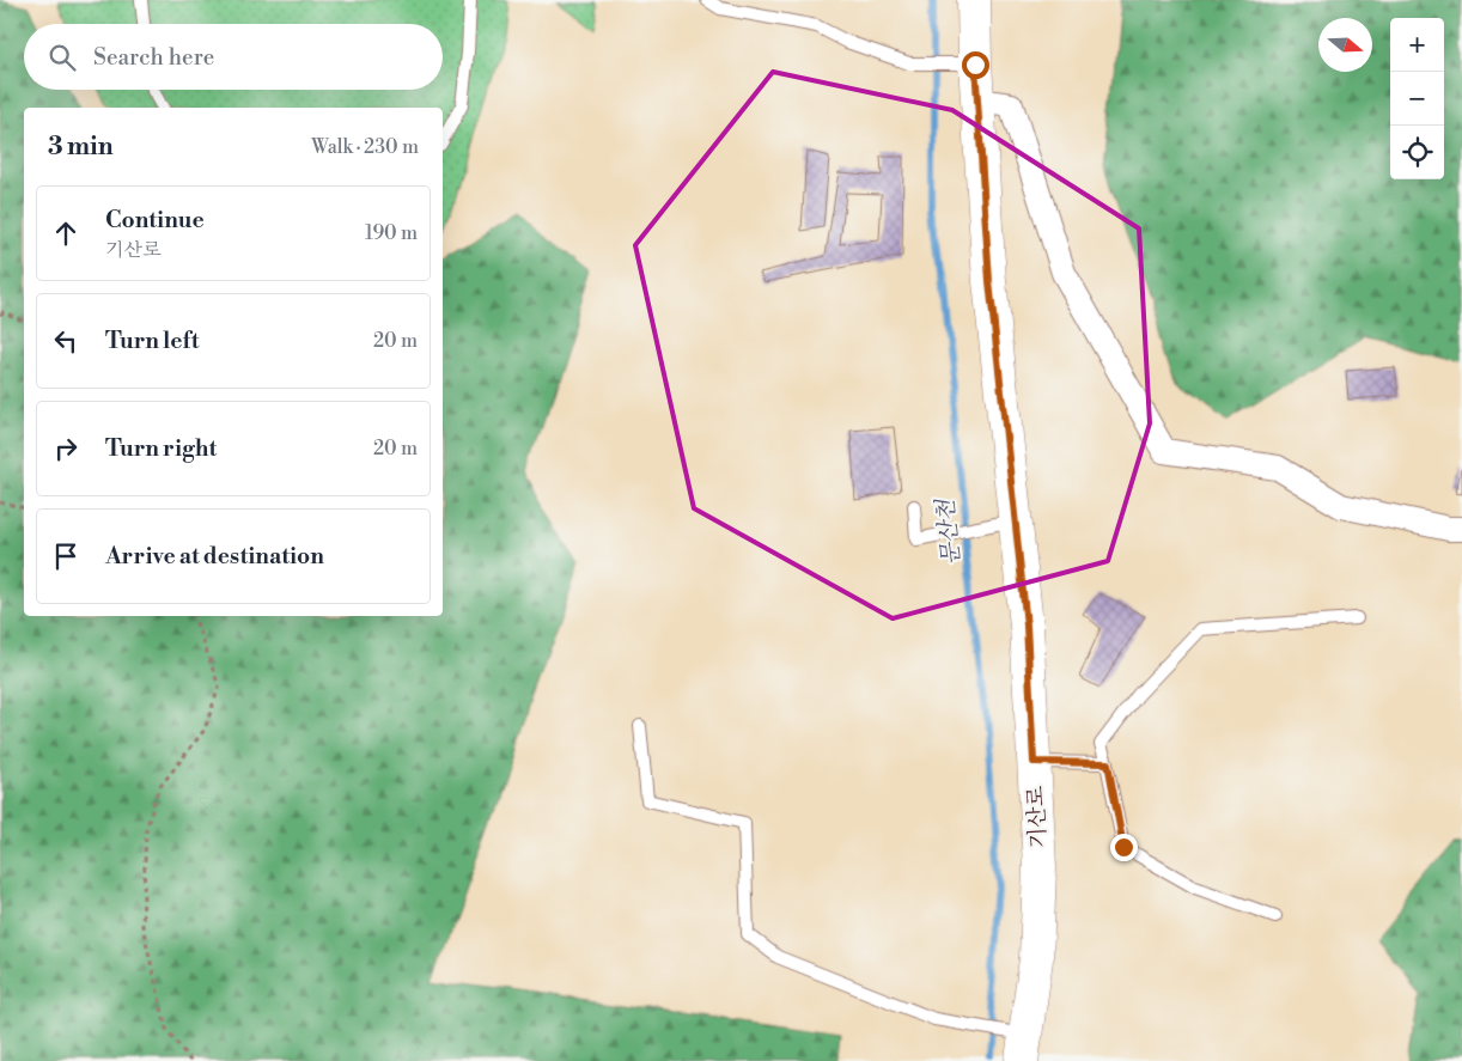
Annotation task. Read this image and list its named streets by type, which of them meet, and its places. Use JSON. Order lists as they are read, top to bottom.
{
  "streets": {
    "main road": ["기산로"]
  },
  "water": ["문산천"],
  "north": "right",
  "page": {
    "map_buttons": ["+", "−"],
    "search": "Search here",
    "heading": ["3 min", "Walk · 230 m"],
    "list": [
      ["Continue", "기산로", "190 m"],
      ["Turn left", "20 m"],
      ["Turn right", "20 m"],
      "Arrive at destination"
    ]
  }
}
